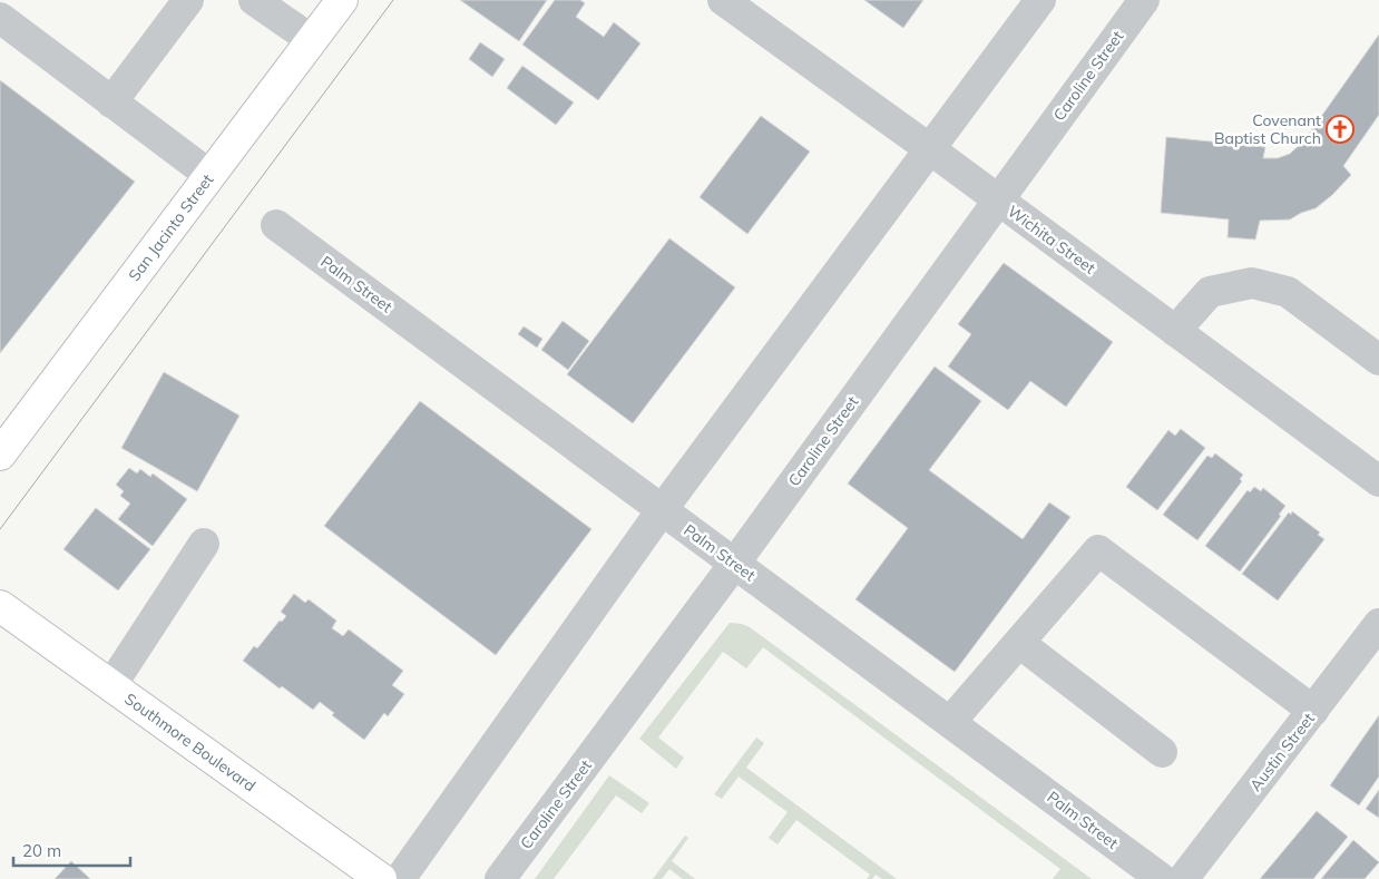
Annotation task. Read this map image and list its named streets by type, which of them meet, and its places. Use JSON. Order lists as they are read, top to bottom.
{
  "streets": {
    "main road": ["San Jacinto Street", "Southmore Boulevard"],
    "street": [
      "Caroline Street",
      "Wichita Street",
      "Palm Street",
      "Austin Street"
    ]
  },
  "crossings": [
    ["Caroline Street", "Wichita Street"],
    ["Caroline Street", "Palm Street"]
  ],
  "places": {
    "church": ["Covenant Baptist Church"]
  },
  "scale_bar": "20 m"
}
